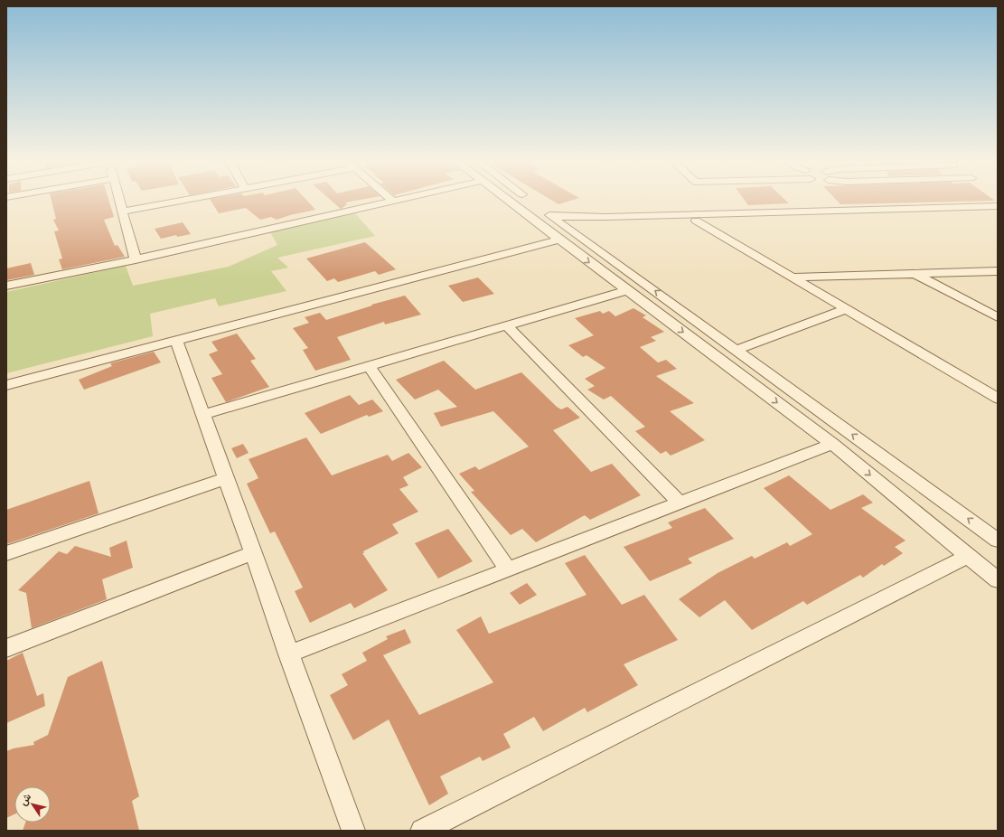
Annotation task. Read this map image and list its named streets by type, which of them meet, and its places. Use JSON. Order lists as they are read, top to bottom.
{
  "north": "top left"
}
